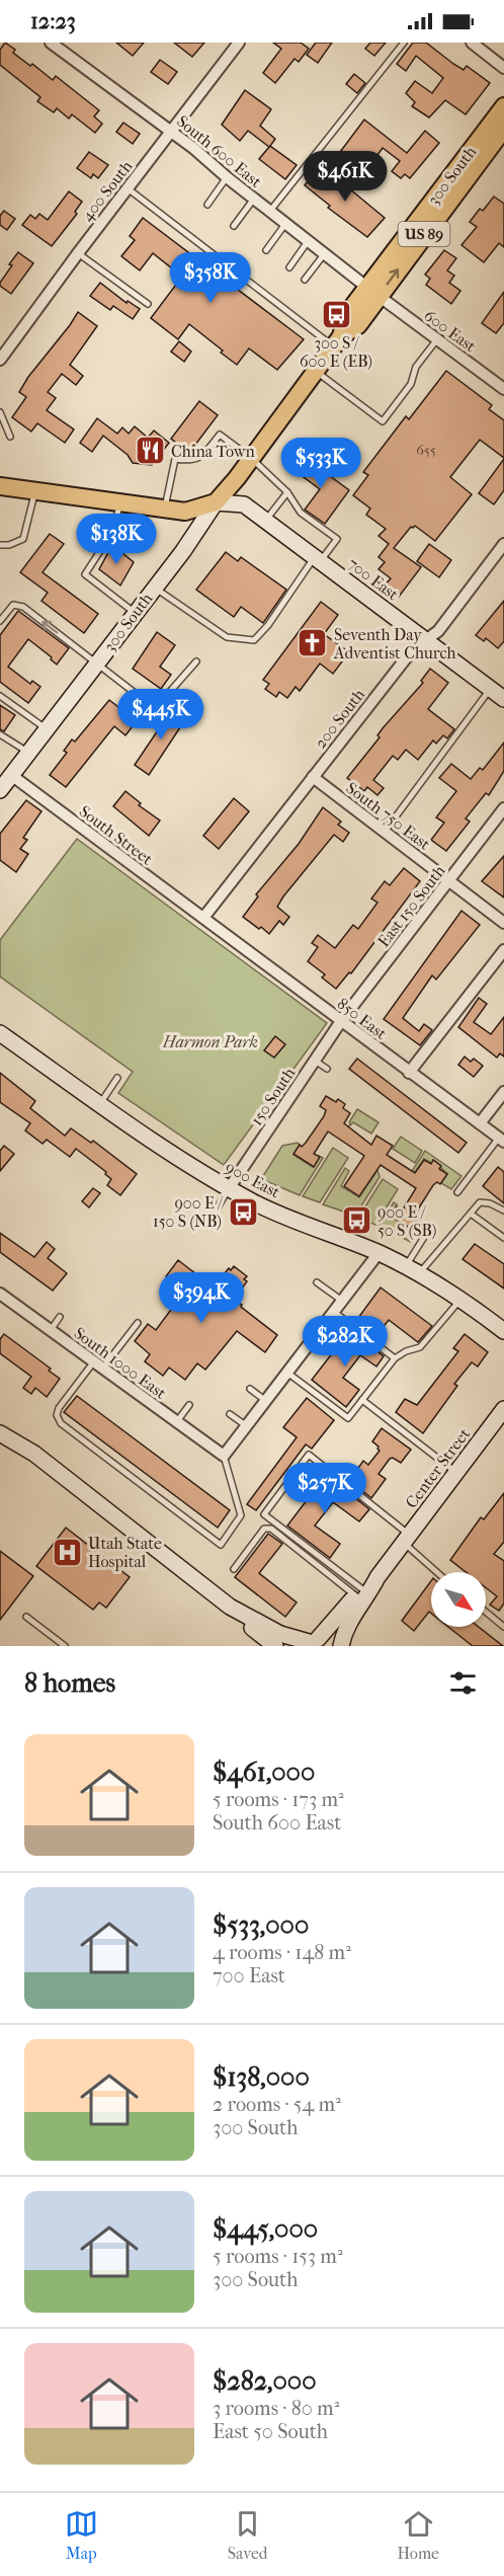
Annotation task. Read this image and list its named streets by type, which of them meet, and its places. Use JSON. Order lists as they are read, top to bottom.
{
  "streets": {
    "main road": ["300 South", "US 89"],
    "street": [
      "South 600 East",
      "400 South",
      "600 East",
      "700 East",
      "200 South",
      "South 750 East",
      "South Street",
      "East 150 South",
      "850 East",
      "150 South",
      "900 East",
      "South 1000 East",
      "Center Street"
    ]
  },
  "crossings": [
    ["South 600 East", "300 South"],
    ["South 600 East", "400 South"],
    ["South 600 East", "600 East"],
    ["300 South", "600 East"],
    ["300 South", "700 East"],
    ["300 South", "South Street"],
    ["700 East", "200 South"],
    ["200 South", "South 750 East"],
    ["200 South", "South Street"],
    ["200 South", "850 East"],
    ["South 750 East", "East 150 South"],
    ["South Street", "850 East"],
    ["East 150 South", "850 East"],
    ["East 150 South", "150 South"],
    ["850 East", "150 South"],
    ["150 South", "900 East"]
  ],
  "parks": ["Harmon Park"],
  "places": {
    "bus stop": ["300 S / 600 E (EB)", "900 E / 150 S (NB)", "900 E / 50 S (SB)"],
    "restaurant": ["China Town"],
    "church": ["Seventh Day Adventist Church"],
    "hospital": ["Utah State Hospital"]
  },
  "house_numbers": ["655"],
  "north": "bottom right",
  "page": {
    "status": "12:23",
    "price": [
      "$461K",
      "$358K",
      "$533K",
      "$138K",
      "$445K",
      "$394K",
      "$282K",
      "$257K"
    ],
    "heading": "8 homes",
    "list": [
      {
        "name": "$461,000",
        "note": "5 rooms · 173 m² · South 600 East"
      },
      {
        "name": "$533,000",
        "note": "4 rooms · 148 m² · 700 East"
      },
      {
        "name": "$138,000",
        "note": "2 rooms · 54 m² · 300 South"
      },
      {
        "name": "$445,000",
        "note": "5 rooms · 153 m² · 300 South"
      },
      {
        "name": "$282,000",
        "note": "3 rooms · 80 m² · East 50 South"
      }
    ],
    "tabs": ["Map", "Saved", "Home"]
  }
}
